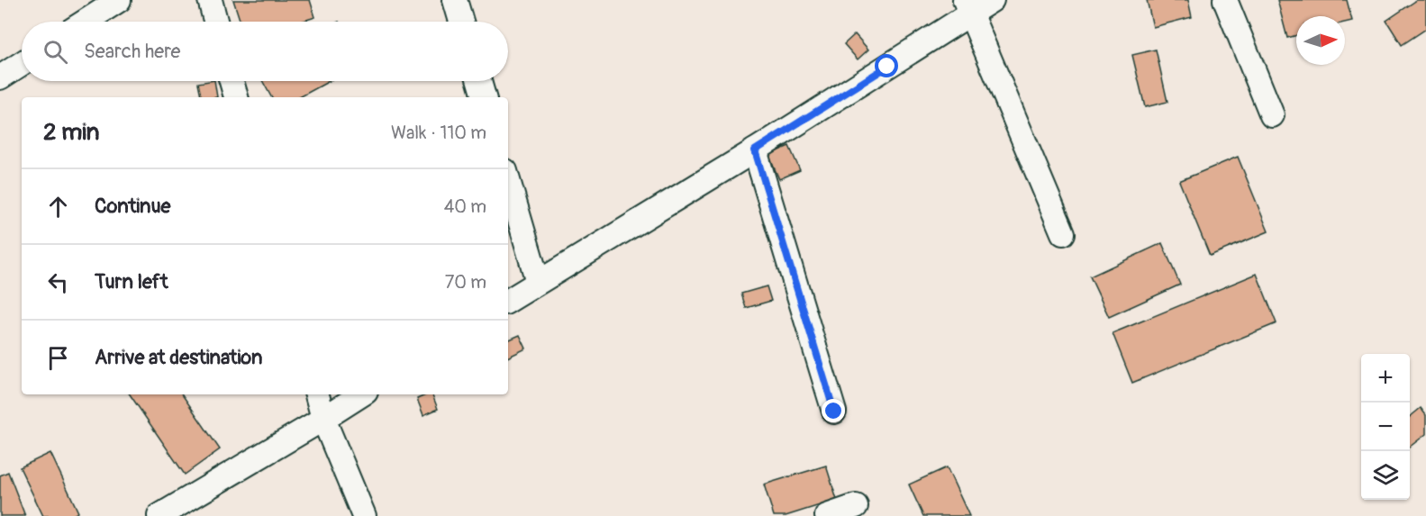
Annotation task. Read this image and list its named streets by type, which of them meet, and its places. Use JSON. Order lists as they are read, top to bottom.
{
  "north": "right",
  "page": {
    "search": "Search here",
    "heading": ["2 min", "Walk · 110 m"],
    "list": [
      ["Continue", "40 m"],
      ["Turn left", "70 m"],
      "Arrive at destination"
    ],
    "map_buttons": ["+", "−"]
  }
}
